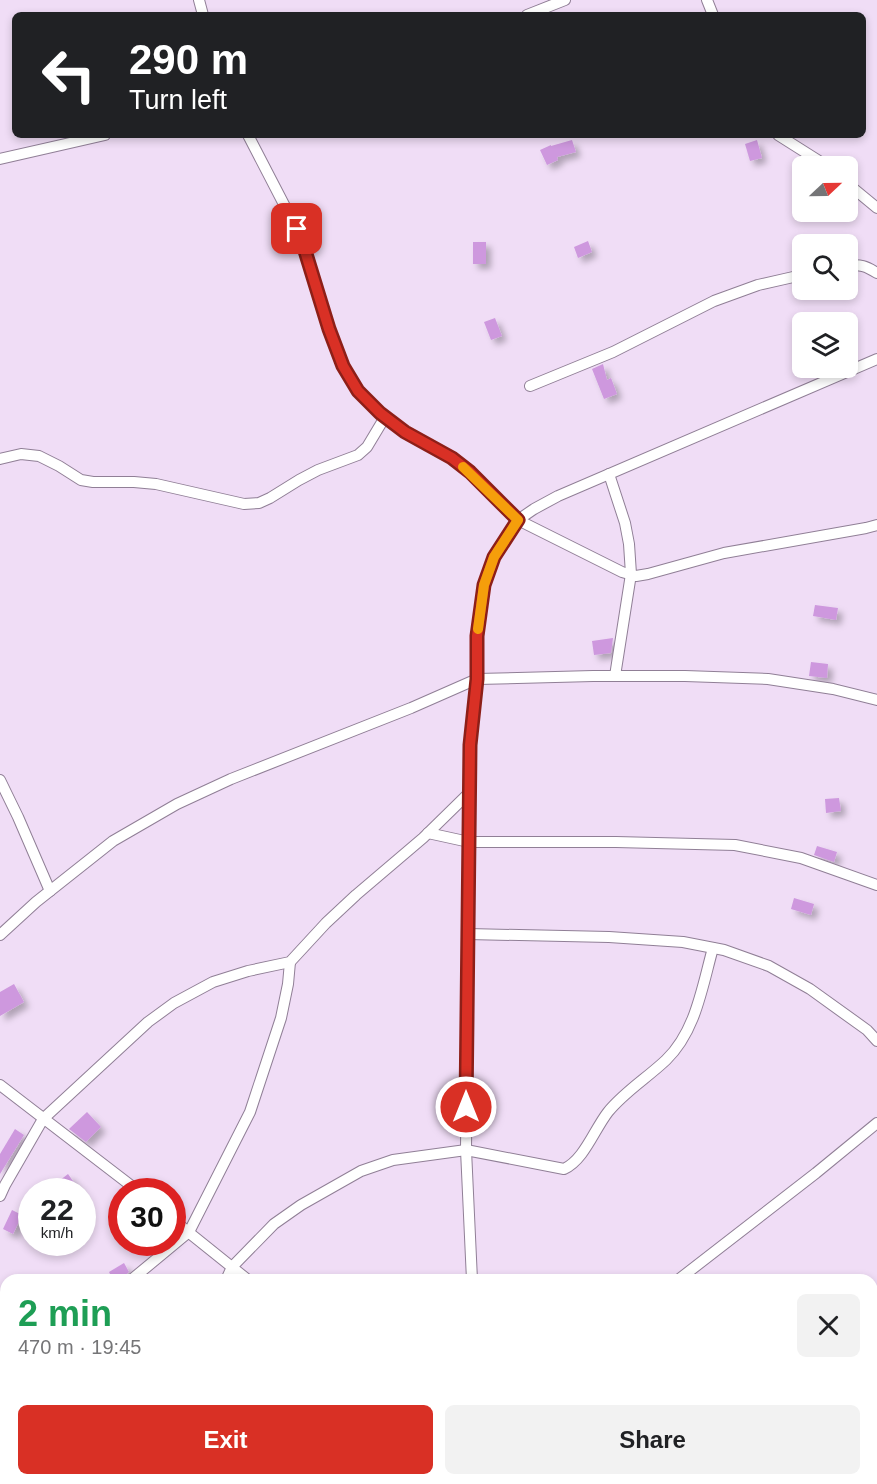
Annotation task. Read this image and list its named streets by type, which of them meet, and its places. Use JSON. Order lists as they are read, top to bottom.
{
  "north": "right",
  "page": {
    "turn": ["290 m", "Turn left"],
    "speed": "22 km/h",
    "limit": "30",
    "heading": ["2 min", "470 m · 19:45"],
    "buttons": ["Exit", "Share"]
  }
}
